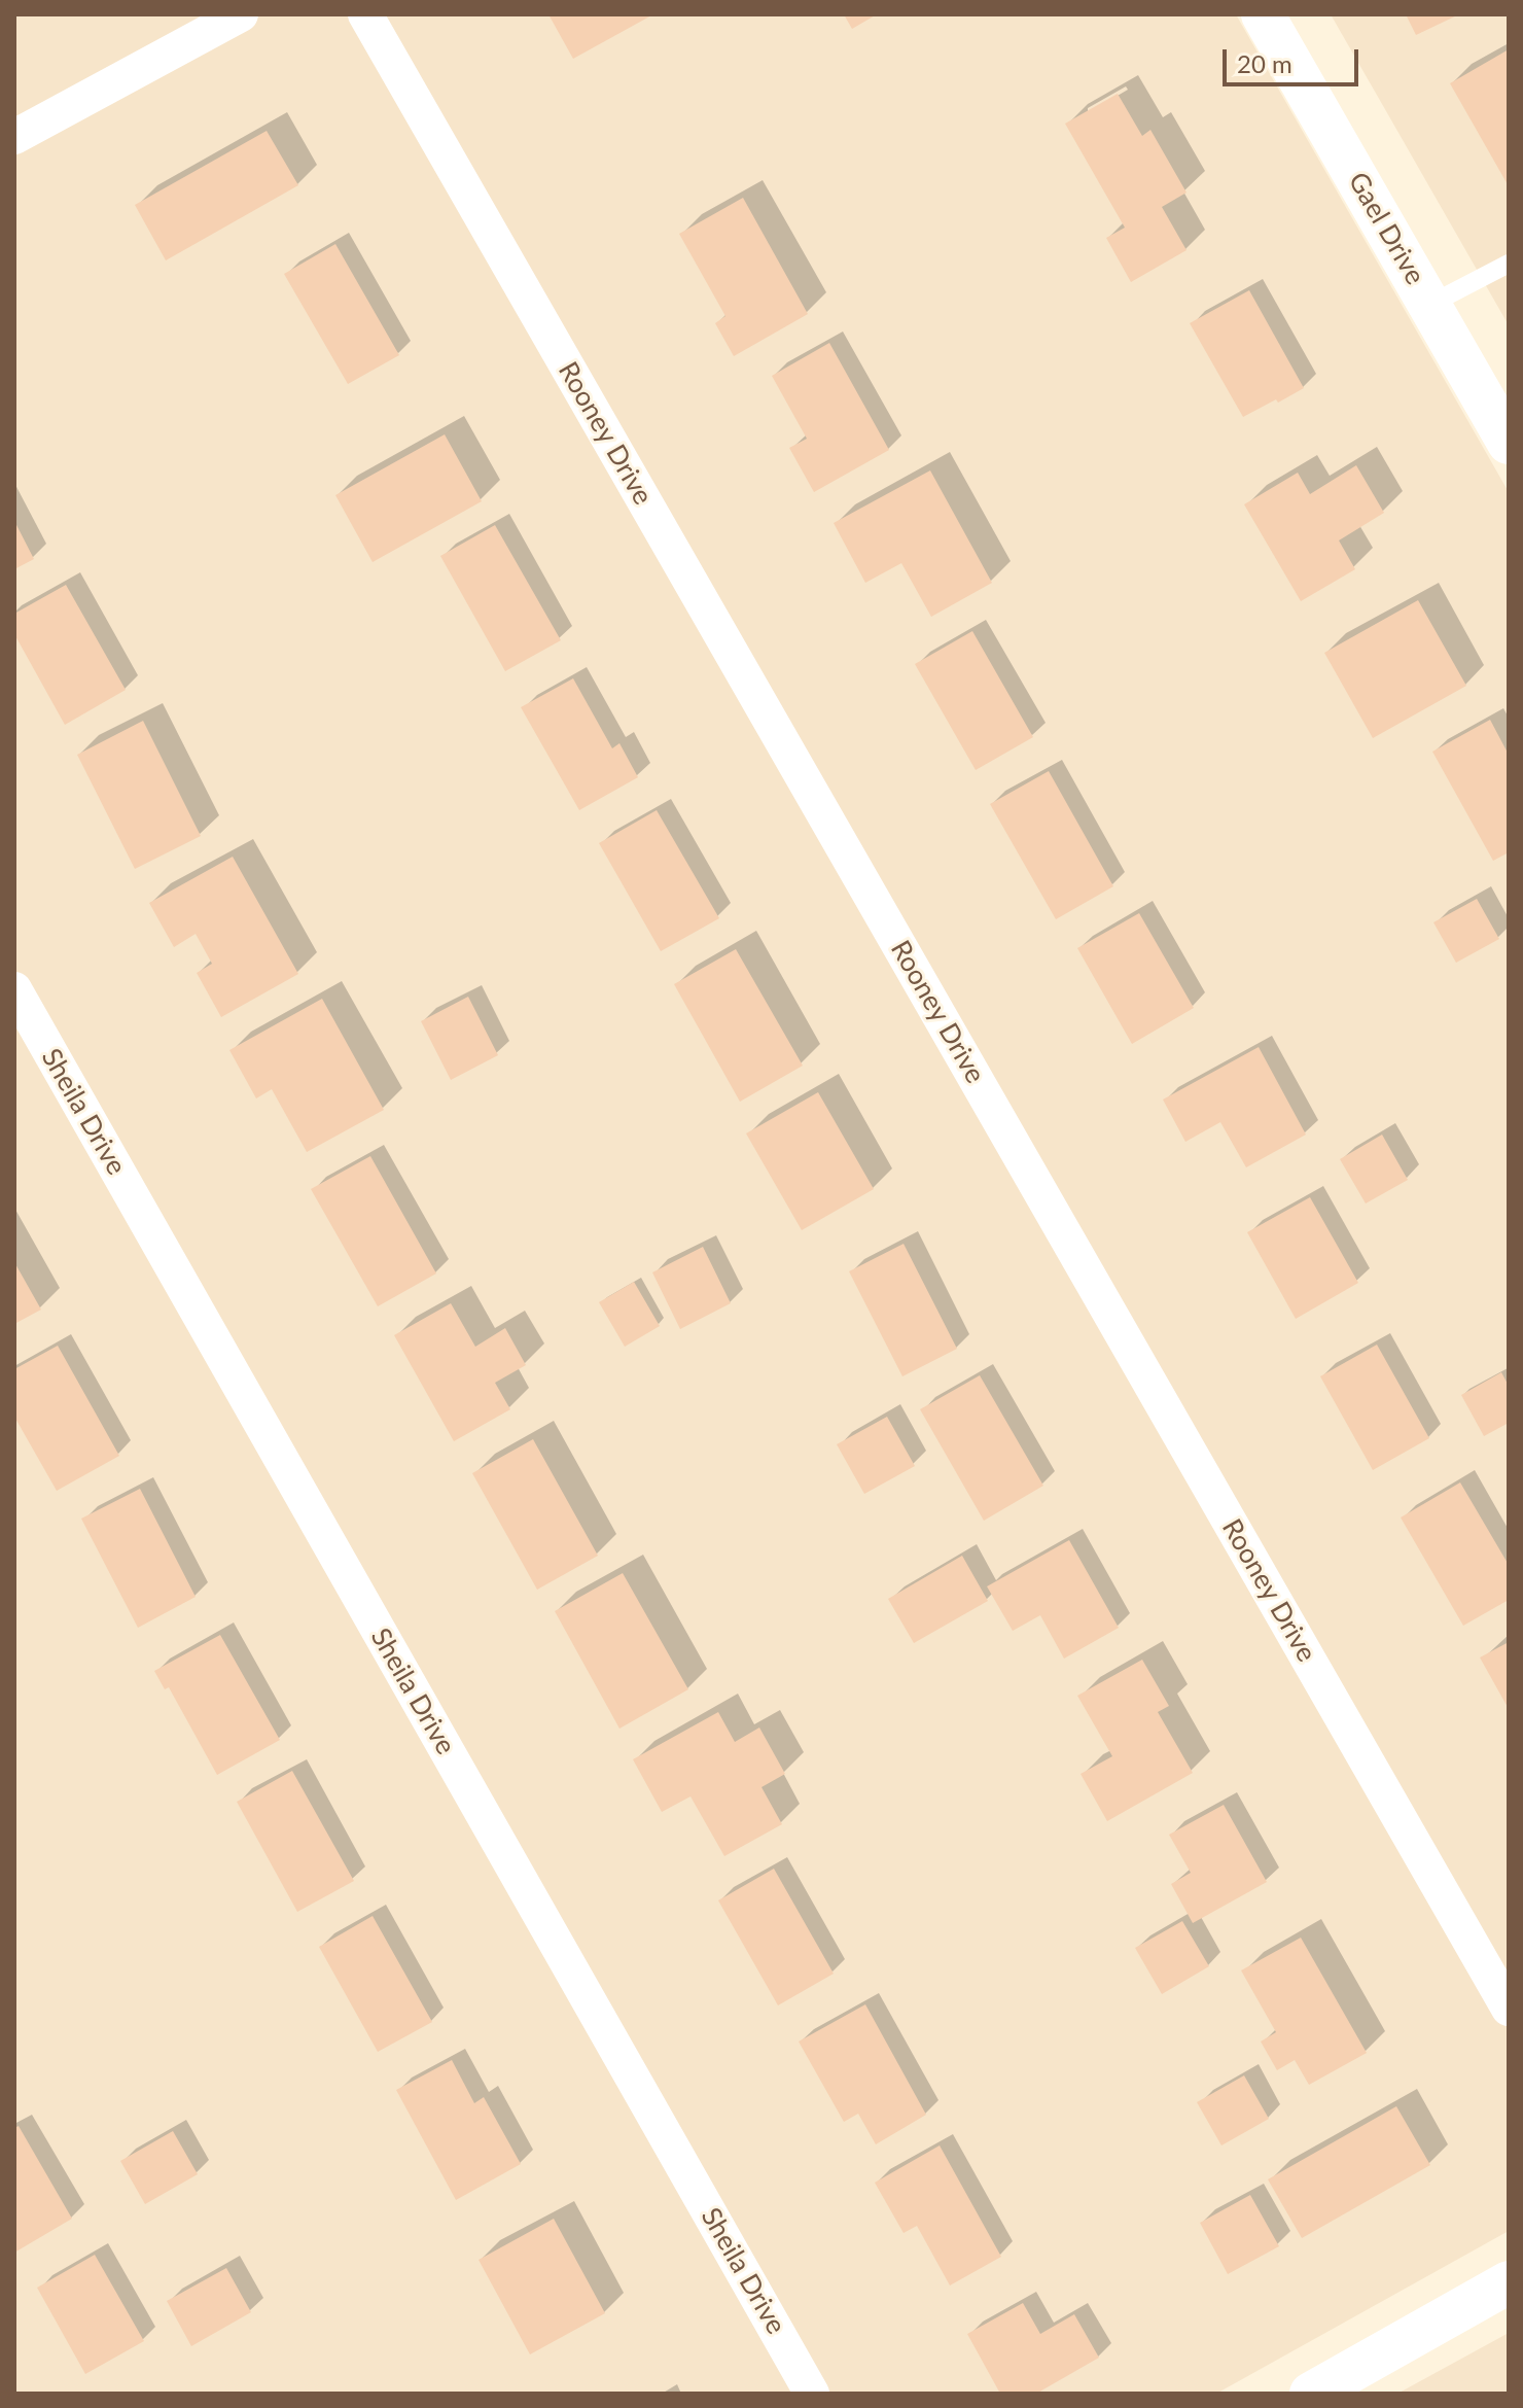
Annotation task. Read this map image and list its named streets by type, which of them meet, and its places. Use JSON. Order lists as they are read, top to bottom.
{
  "streets": {
    "street": ["Gael Drive", "Rooney Drive", "Sheila Drive"]
  },
  "scale_bar": "20 m"
}
